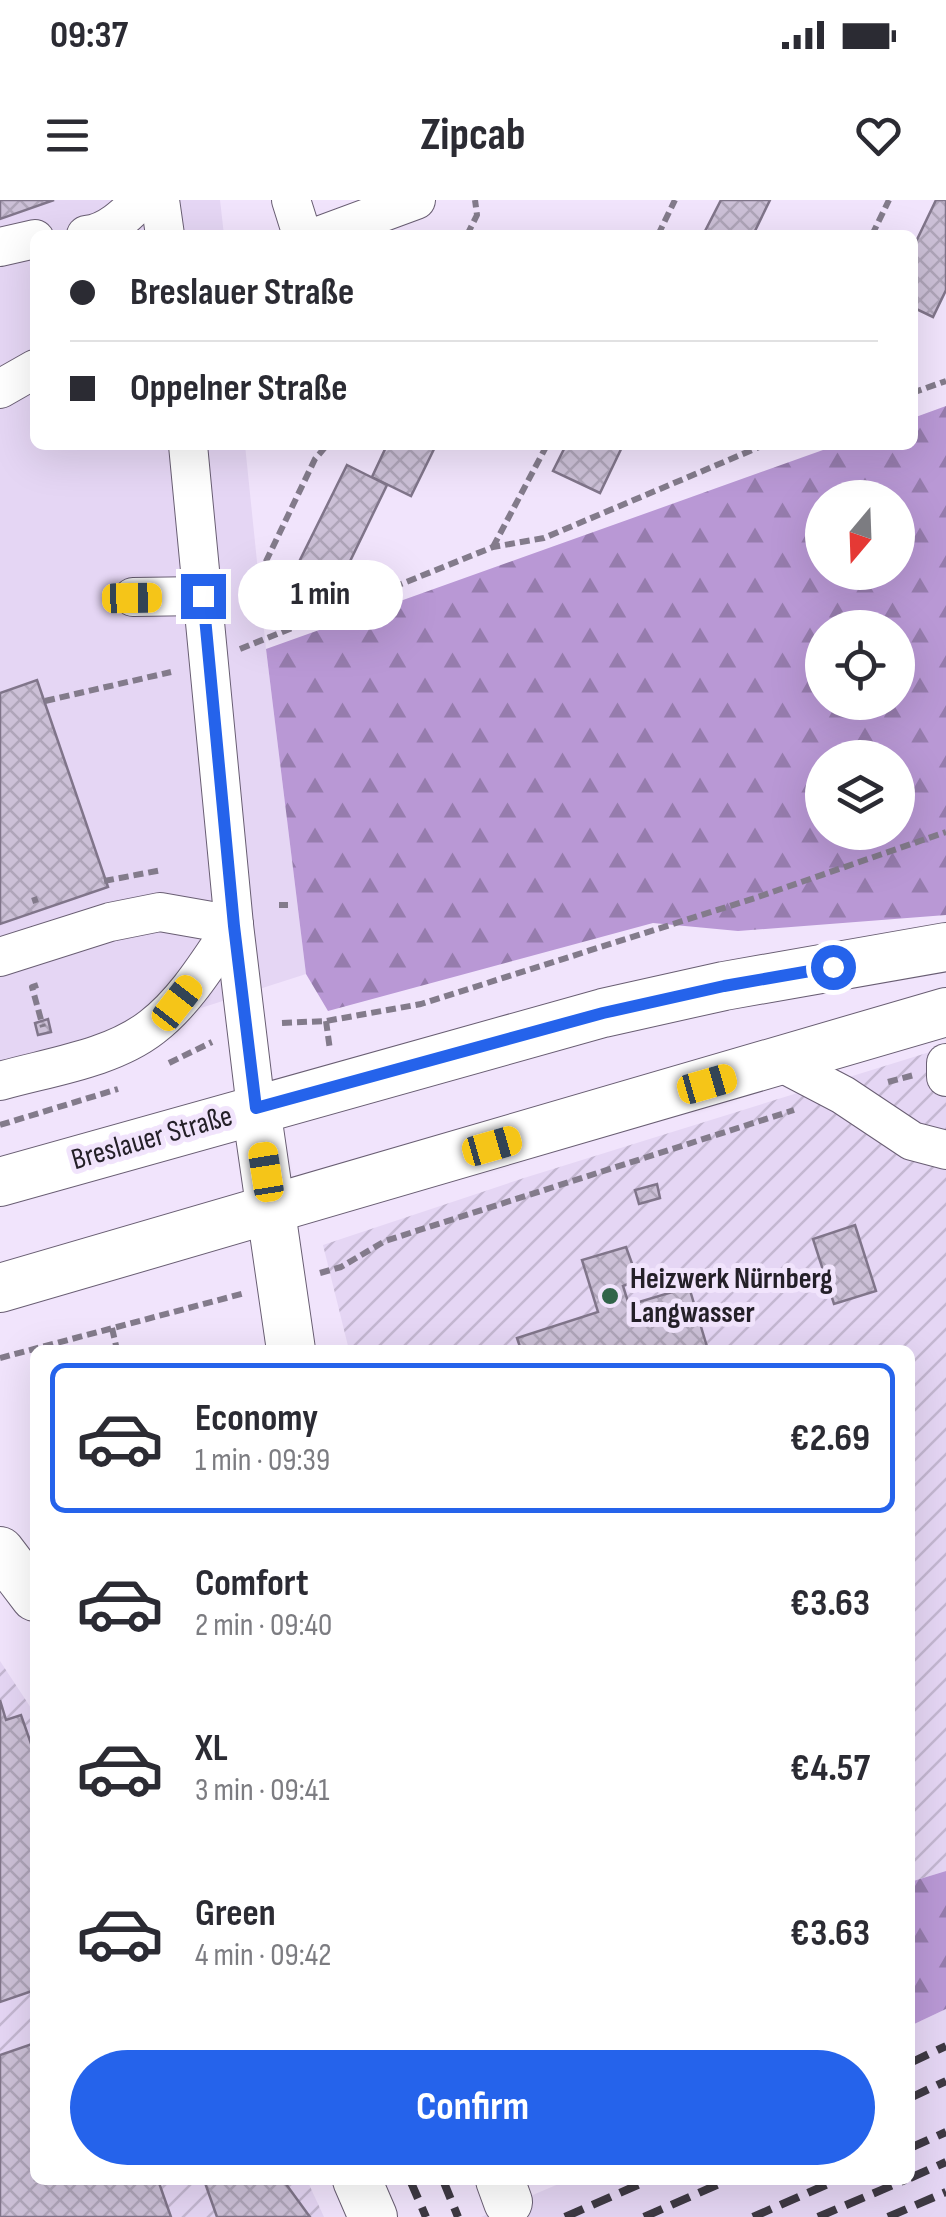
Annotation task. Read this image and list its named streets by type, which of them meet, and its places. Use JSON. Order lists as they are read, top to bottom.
{
  "streets": {
    "main road": ["Breslauer Straße"]
  },
  "places": ["Heizwerk Nürnberg Langwasser"],
  "north": "bottom",
  "page": {
    "status": "09:37",
    "header": "Zipcab",
    "banner": ["Breslauer Straße", "Oppelner Straße"],
    "bubble": "1 min",
    "list": [
      {
        "name": "Economy",
        "note": "1 min · 09:39",
        "value": "€2.69"
      },
      {
        "name": "Comfort",
        "note": "2 min · 09:40",
        "value": "€3.63"
      },
      {
        "name": "XL",
        "note": "3 min · 09:41",
        "value": "€4.57"
      },
      {
        "name": "Green",
        "note": "4 min · 09:42",
        "value": "€3.63"
      }
    ],
    "buttons": "Confirm"
  }
}
